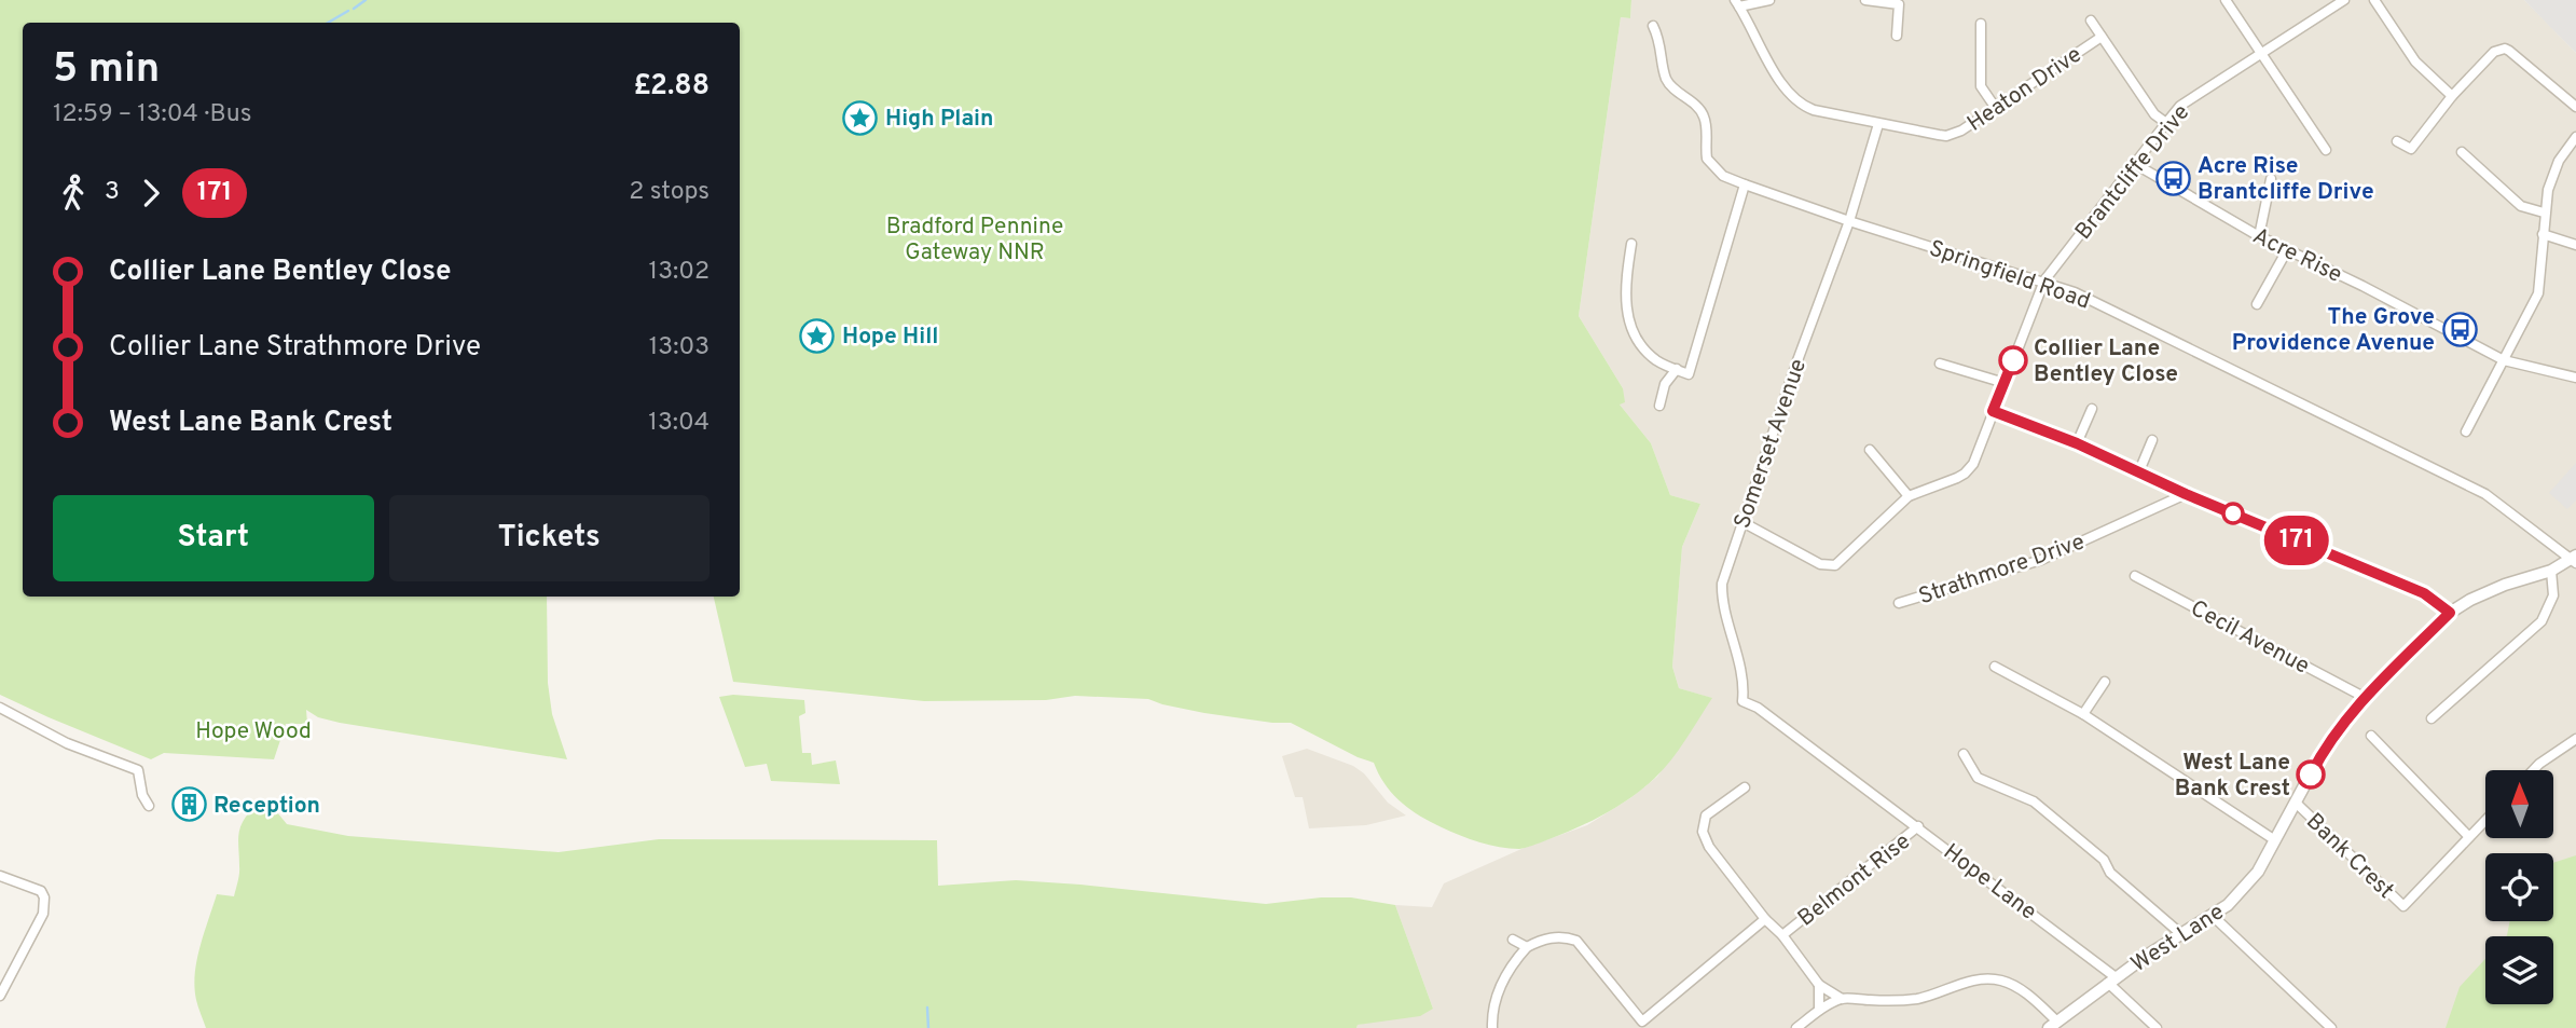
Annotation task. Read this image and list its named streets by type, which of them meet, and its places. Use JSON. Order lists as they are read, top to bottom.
{
  "streets": {
    "street": [
      "Heaton Drive",
      "Brantcliffe Drive",
      "Acre Rise",
      "Springfield Road",
      "Somerset Avenue",
      "Strathmore Drive",
      "Cecil Avenue",
      "Bank Crest",
      "Belmont Rise",
      "Hope Lane",
      "West Lane"
    ]
  },
  "crossings": [
    ["Heaton Drive", "Somerset Avenue"],
    ["Brantcliffe Drive", "Acre Rise"],
    ["Brantcliffe Drive", "Springfield Road"],
    ["Springfield Road", "Somerset Avenue"],
    ["Springfield Road", "West Lane"],
    ["Somerset Avenue", "Hope Lane"],
    ["Cecil Avenue", "West Lane"],
    ["Bank Crest", "West Lane"],
    ["Belmont Rise", "Hope Lane"],
    ["Hope Lane", "West Lane"]
  ],
  "parks": ["Bradford Pennine Gateway NNR", "Hope Wood"],
  "places": {
    "place": ["High Plain", "Hope Hill"],
    "bus stop": ["Acre Rise Brantcliffe Drive", "The Grove Providence Avenue"],
    "other": ["Collier Lane Bentley Close", "West Lane Bank Crest"],
    "building": ["Reception"]
  },
  "lines": ["bus line 171"],
  "north": "top",
  "page": {
    "on_map": "171",
    "heading": ["5 min", "12:59 – 13:04 · Bus", "£2.88"],
    "legs": ["3", "171", "2 stops"],
    "list": [
      {
        "name": "Collier Lane Bentley Close",
        "value": "13:02"
      },
      {
        "name": "Collier Lane Strathmore Drive",
        "value": "13:03"
      },
      {
        "name": "West Lane Bank Crest",
        "value": "13:04"
      }
    ],
    "buttons": ["Start", "Tickets"]
  }
}
